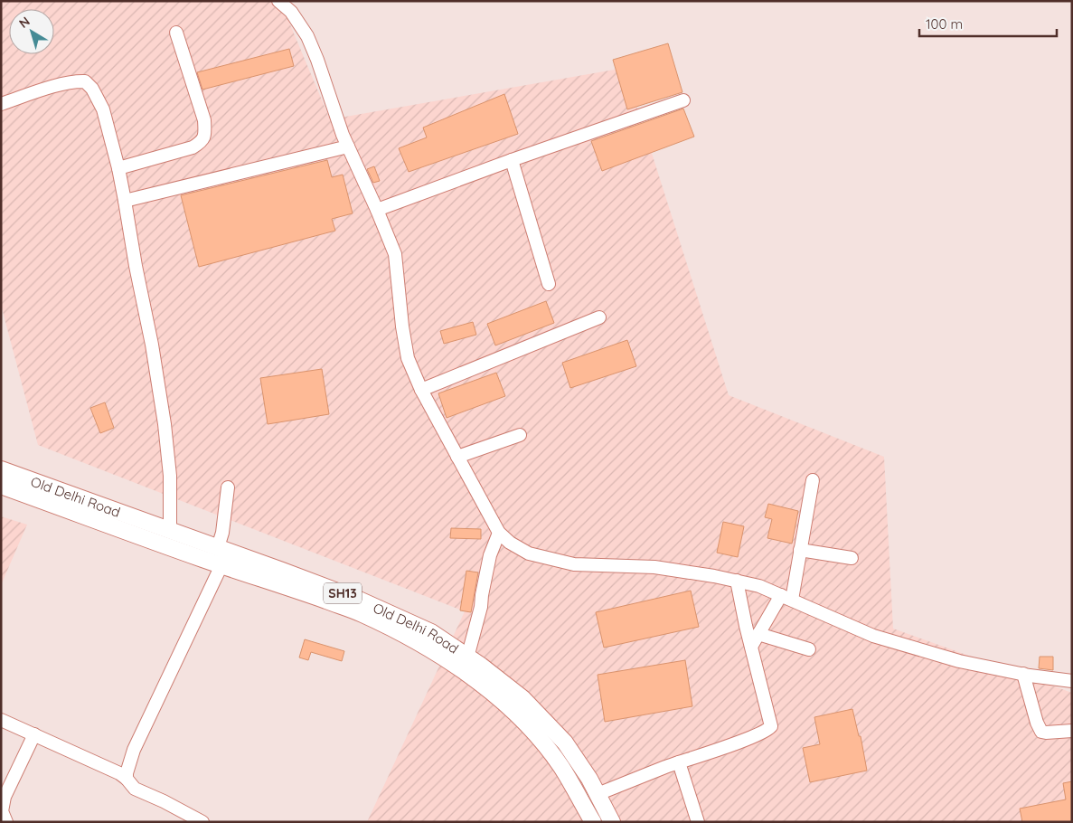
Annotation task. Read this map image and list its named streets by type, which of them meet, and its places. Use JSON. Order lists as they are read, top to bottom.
{
  "streets": {
    "main road": ["Old Delhi Road", "SH13"]
  },
  "scale_bar": "100 m",
  "north": "top left"
}
